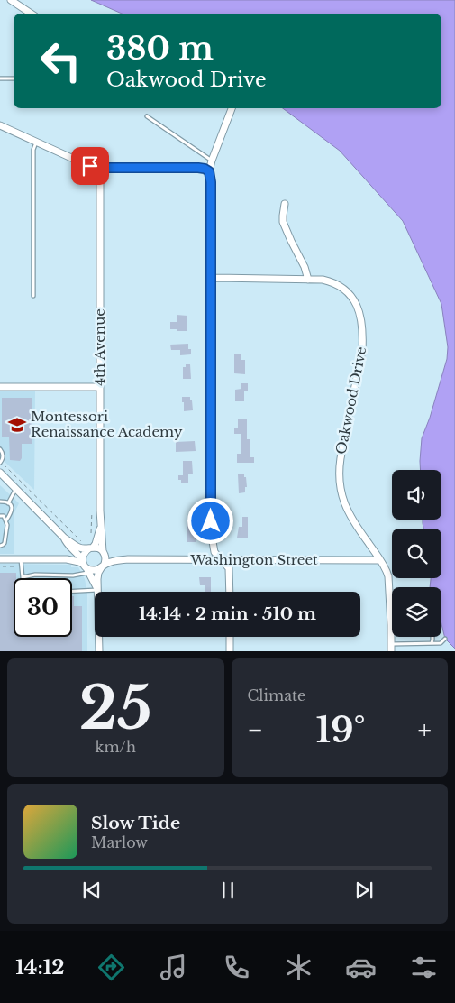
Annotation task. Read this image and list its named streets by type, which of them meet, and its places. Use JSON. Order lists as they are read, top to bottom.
{
  "streets": {
    "street": ["4th Avenue", "Oakwood Drive", "Washington Street"]
  },
  "crossings": [
    ["4th Avenue", "Washington Street"],
    ["Oakwood Drive", "Washington Street"]
  ],
  "places": {
    "school or university": ["Montessori Renaissance Academy"]
  },
  "page": {
    "turn": ["380 m", "Oakwood Drive"],
    "limit": "30",
    "trip": "14:14 · 2 min · 510 m",
    "tile": [
      ["25", "km/h"],
      "Climate"
    ],
    "heat": ["−", "19°", "+"],
    "song": ["Slow Tide", "Marlow"],
    "tabs": "14:12"
  }
}
